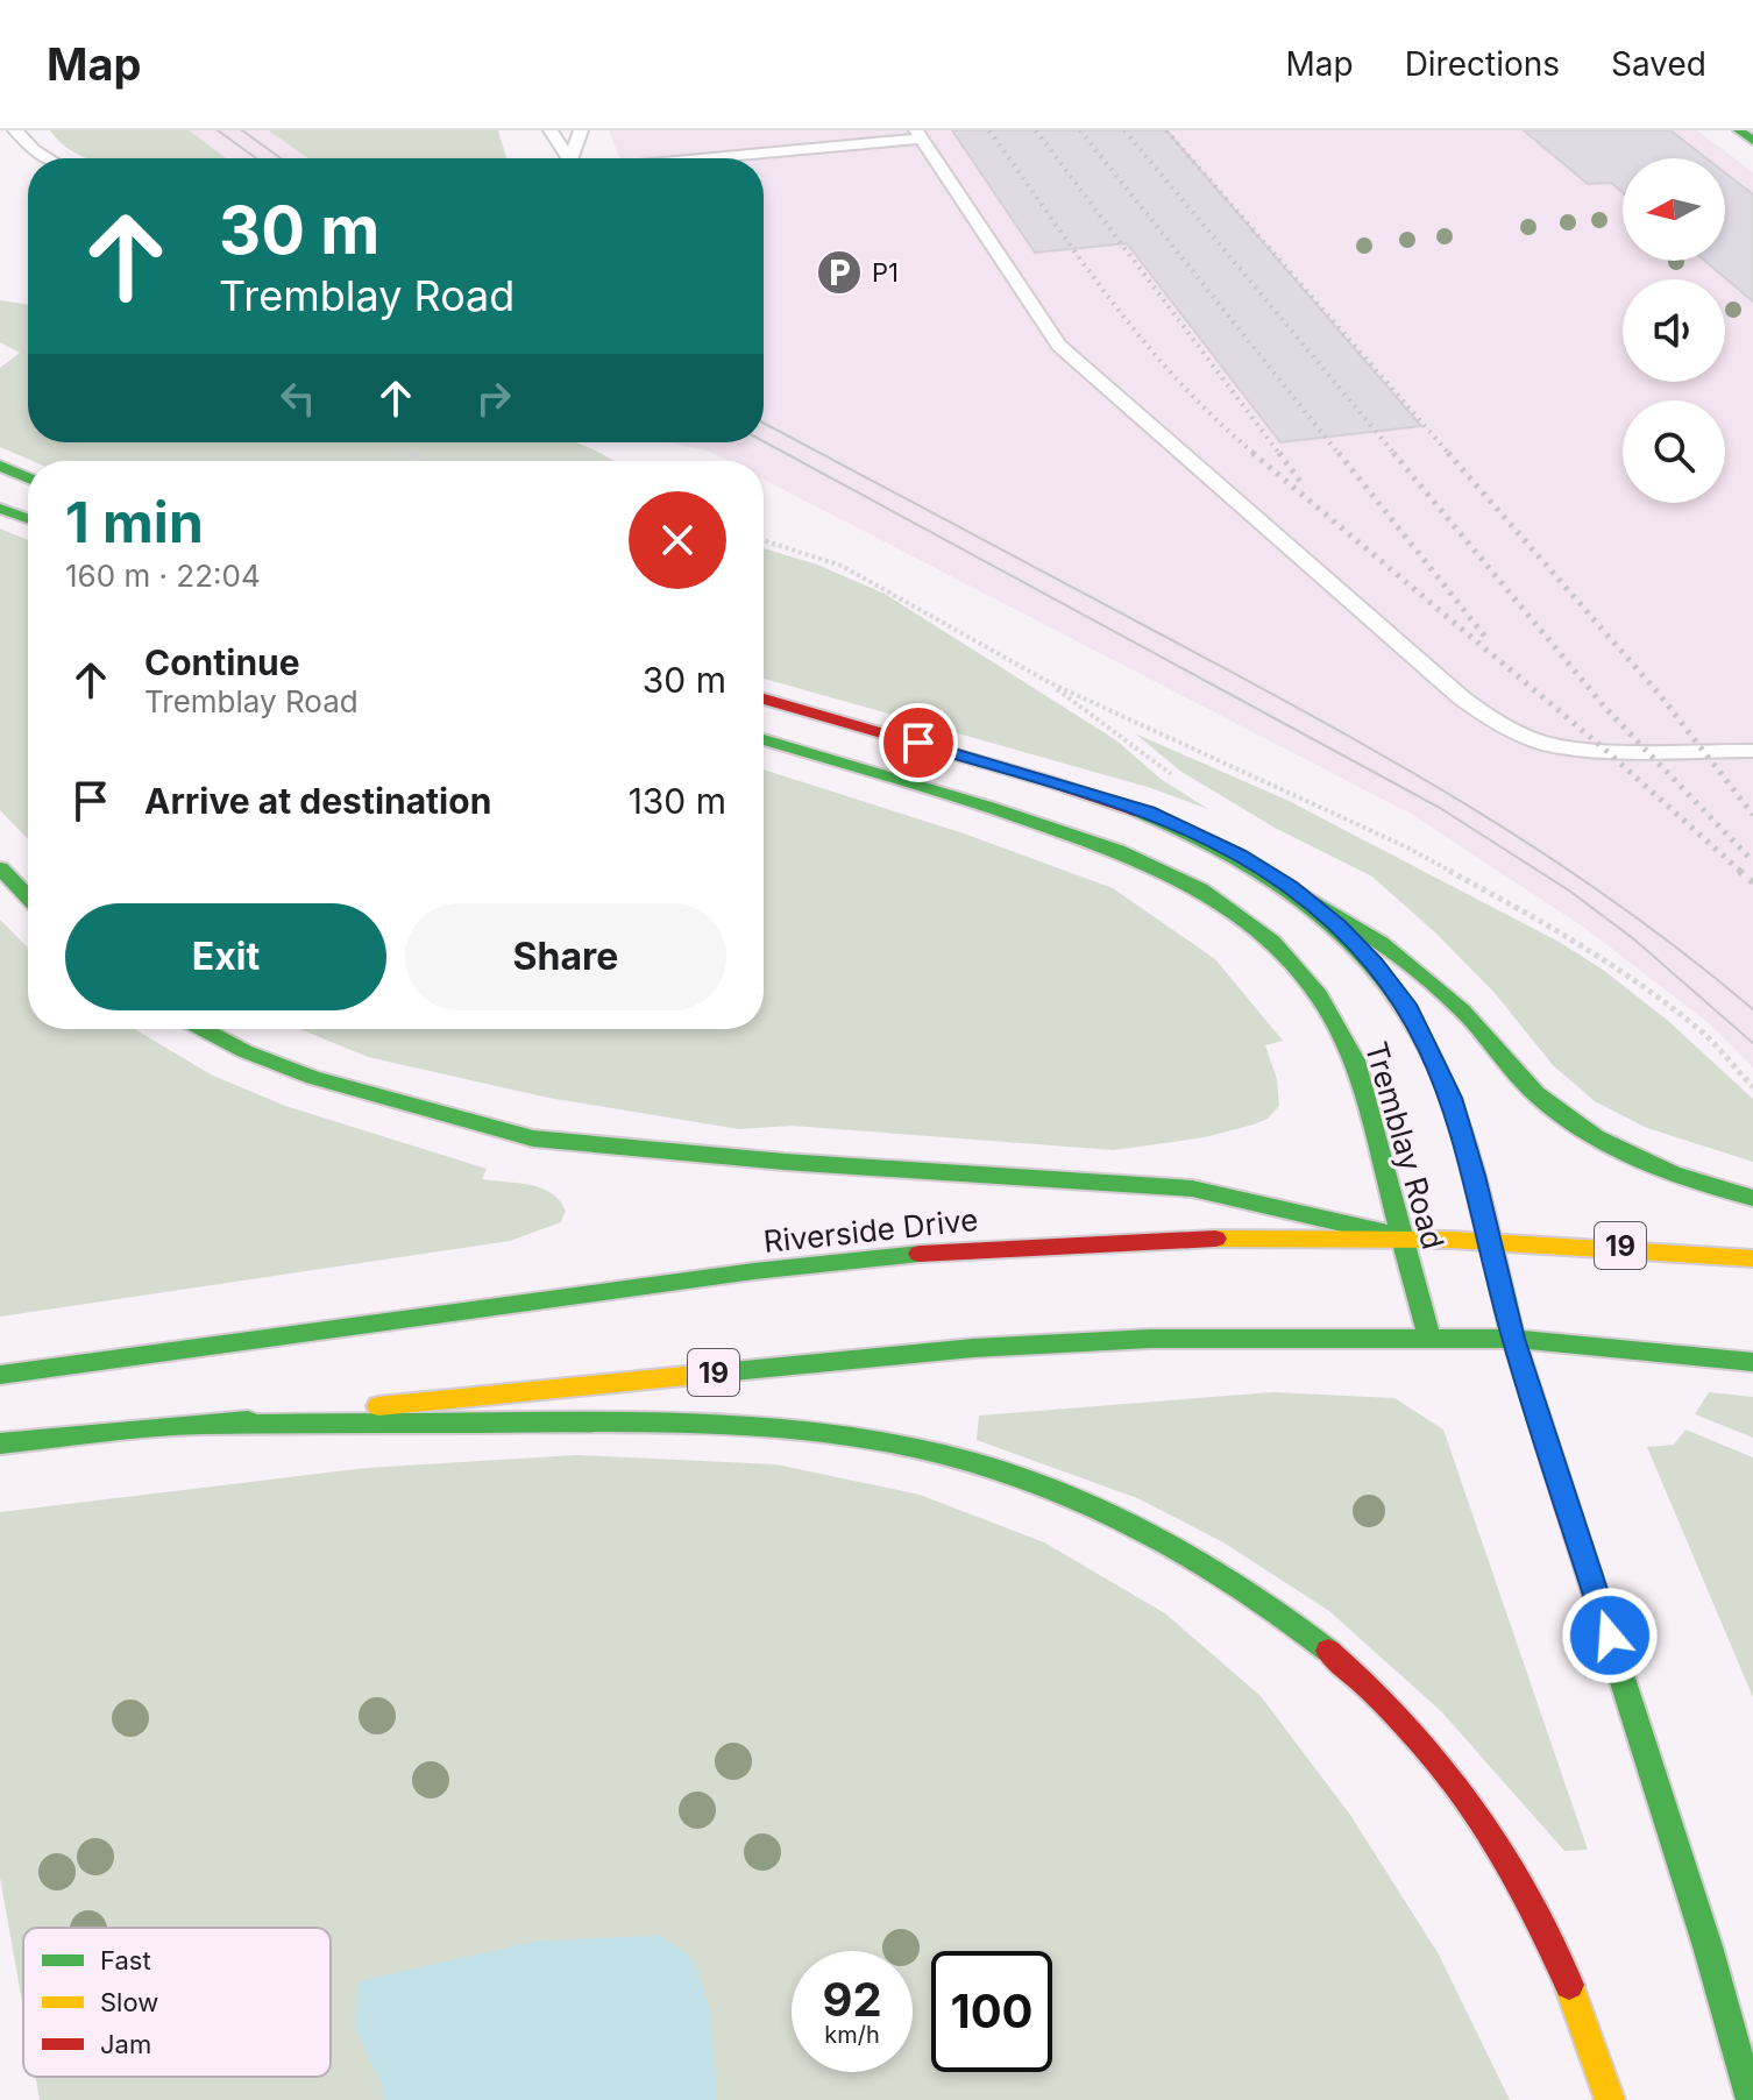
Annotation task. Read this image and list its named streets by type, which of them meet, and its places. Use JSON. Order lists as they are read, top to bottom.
{
  "streets": {
    "main road": ["Tremblay Road", "Riverside Drive", "19"]
  },
  "crossings": [
    ["Tremblay Road", "Riverside Drive"],
    ["Tremblay Road", "19"]
  ],
  "places": {
    "parking": ["P1"]
  },
  "legend": ["Fast", "Slow", "Jam"],
  "north": "left",
  "page": {
    "header": "Map",
    "nav": ["Map", "Directions", "Saved"],
    "turn": ["30 m", "Tremblay Road"],
    "heading": ["1 min", "160 m · 22:04"],
    "list": [
      {
        "name": "Continue",
        "note": "Tremblay Road",
        "value": "30 m"
      },
      {
        "name": "Arrive at destination",
        "value": "130 m"
      }
    ],
    "buttons": ["Exit", "Share"],
    "speed": "92 km/h",
    "limit": "100"
  }
}
